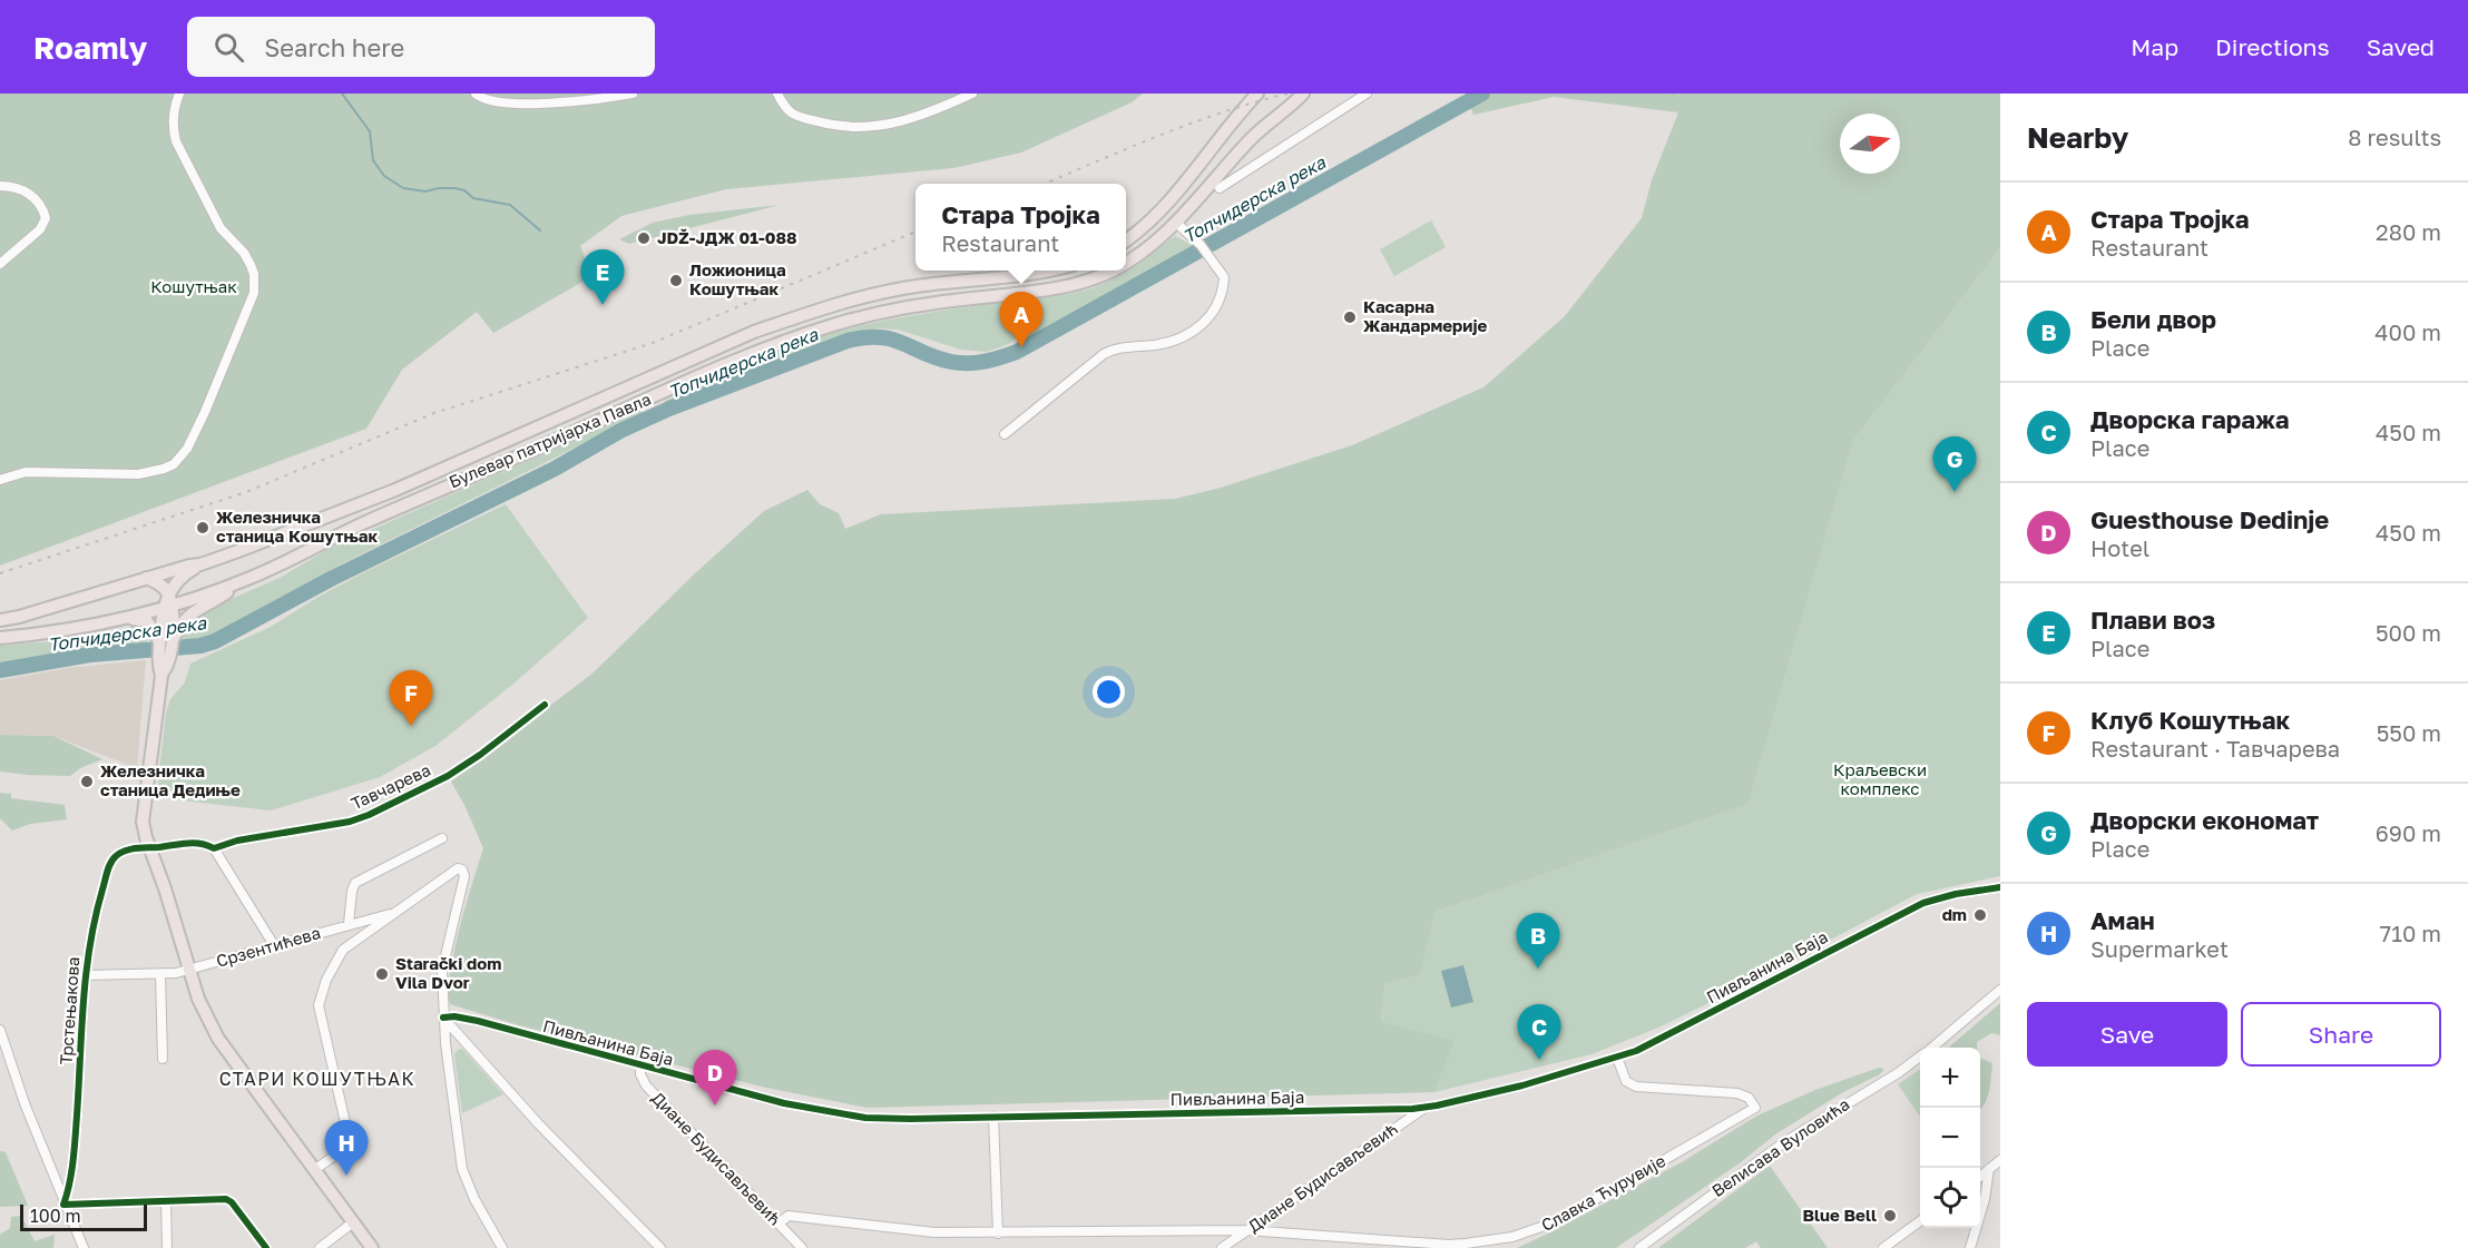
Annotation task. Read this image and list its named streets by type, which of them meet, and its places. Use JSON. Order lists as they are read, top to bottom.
{
  "streets": {
    "main road": ["Булевар патријарха Павла"],
    "street": [
      "Тавчарева",
      "Срзентићева",
      "Пивљанина Баја",
      "Трстењакова",
      "Велисава Вуловића",
      "Диане Будисављевић",
      "Славка Ћурувије"
    ]
  },
  "crossings": [
    ["Тавчарева", "Трстењакова"],
    ["Срзентићева", "Трстењакова"],
    ["Пивљанина Баја", "Диане Будисављевић"],
    ["Пивљанина Баја", "Славка Ћурувије"],
    ["Диане Будисављевић", "Славка Ћурувије"]
  ],
  "districts": ["СТАРИ КОШУТЊАК"],
  "water": ["Топчидерска река"],
  "parks": ["Кошутњак", "Краљевски комплекс"],
  "places": [
    "JDŽ-JДЖ 01-088",
    "Ложионица Кошутњак",
    "Касарна Жандармерије",
    "Железничка станица Кошутњак",
    "Железничка станица Дедиње",
    "dm",
    "Starački dom Vila Dvor",
    "Blue Bell"
  ],
  "scale_bar": "100 m",
  "north": "right",
  "page": {
    "header": "Roamly",
    "search": "Search here",
    "nav": ["Map", "Directions", "Saved"],
    "heading": ["Nearby", "8 results"],
    "list": [
      {
        "mark": "A",
        "name": "Стара Тројка",
        "note": "Restaurant",
        "value": "280 m"
      },
      {
        "mark": "B",
        "name": "Бели двор",
        "note": "Place",
        "value": "400 m"
      },
      {
        "mark": "C",
        "name": "Дворска гаража",
        "note": "Place",
        "value": "450 m"
      },
      {
        "mark": "D",
        "name": "Guesthouse Dedinje",
        "note": "Hotel",
        "value": "450 m"
      },
      {
        "mark": "E",
        "name": "Плави воз",
        "note": "Place",
        "value": "500 m"
      },
      {
        "mark": "F",
        "name": "Клуб Кошутњак",
        "note": "Restaurant · Тавчарева",
        "value": "550 m"
      },
      {
        "mark": "G",
        "name": "Дворски економат",
        "note": "Place",
        "value": "690 m"
      },
      {
        "mark": "H",
        "name": "Аман",
        "note": "Supermarket",
        "value": "710 m"
      }
    ],
    "popup": ["Стара Тројка", "Restaurant"],
    "pins": [
      "E",
      "A",
      "G",
      "F",
      "B",
      "C",
      "D",
      "H"
    ],
    "buttons": ["Save", "Share"],
    "map_buttons": ["+", "−"],
    "scale": "100 m"
  }
}
